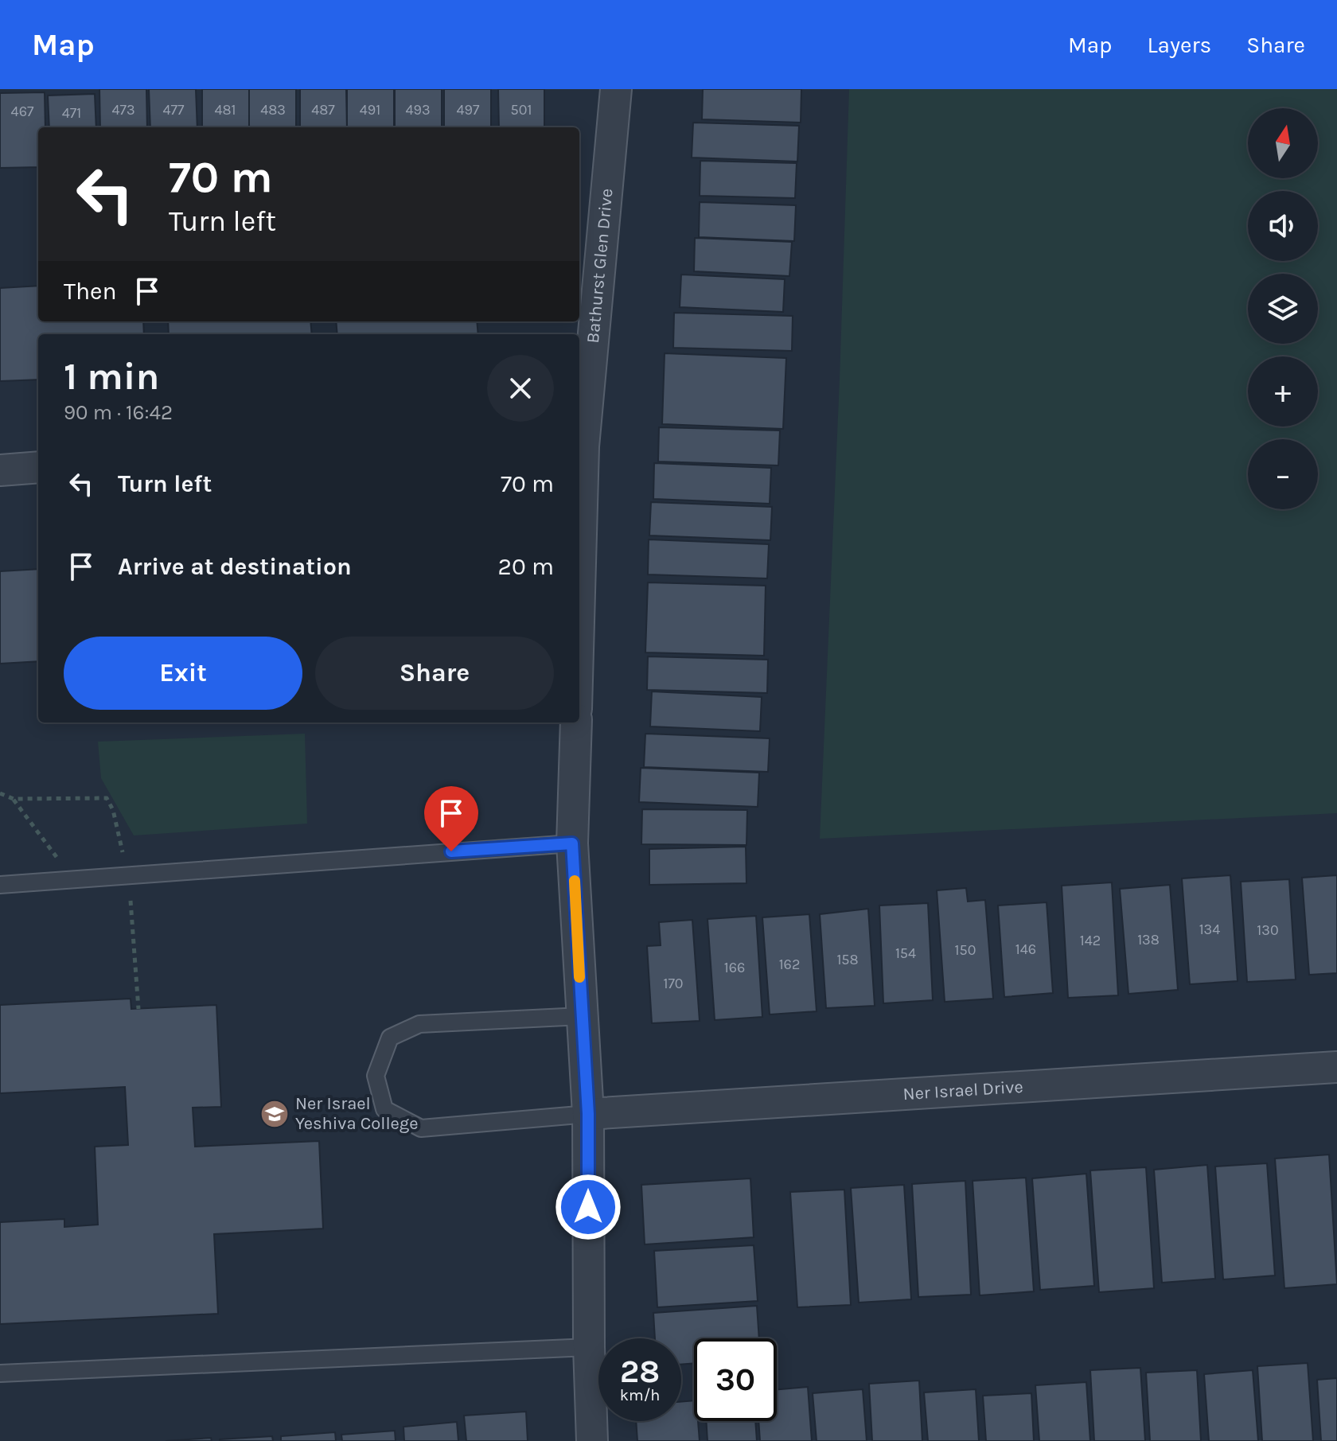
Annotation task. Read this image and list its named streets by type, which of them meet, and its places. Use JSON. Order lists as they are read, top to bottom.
{
  "streets": {
    "street": ["Bathurst Glen Drive", "Ner Israel Drive"]
  },
  "places": {
    "school or university": ["Ner Israel Yeshiva College"]
  },
  "house_numbers": [
    "473",
    "477",
    "481",
    "483",
    "487",
    "491",
    "493",
    "497",
    "501",
    "467",
    "471",
    "134",
    "130",
    "138",
    "142",
    "146",
    "150",
    "154",
    "158",
    "162",
    "166",
    "170"
  ],
  "north": "top",
  "page": {
    "header": "Map",
    "nav": ["Map", "Layers", "Share"],
    "map_buttons": ["+", "−"],
    "turn": ["70 m", "Turn left"],
    "then": "Then",
    "heading": ["1 min", "90 m · 16:42"],
    "list": [
      {
        "name": "Turn left",
        "value": "70 m"
      },
      {
        "name": "Arrive at destination",
        "value": "20 m"
      }
    ],
    "buttons": ["Exit", "Share"],
    "speed": "28 km/h",
    "limit": "30"
  }
}
